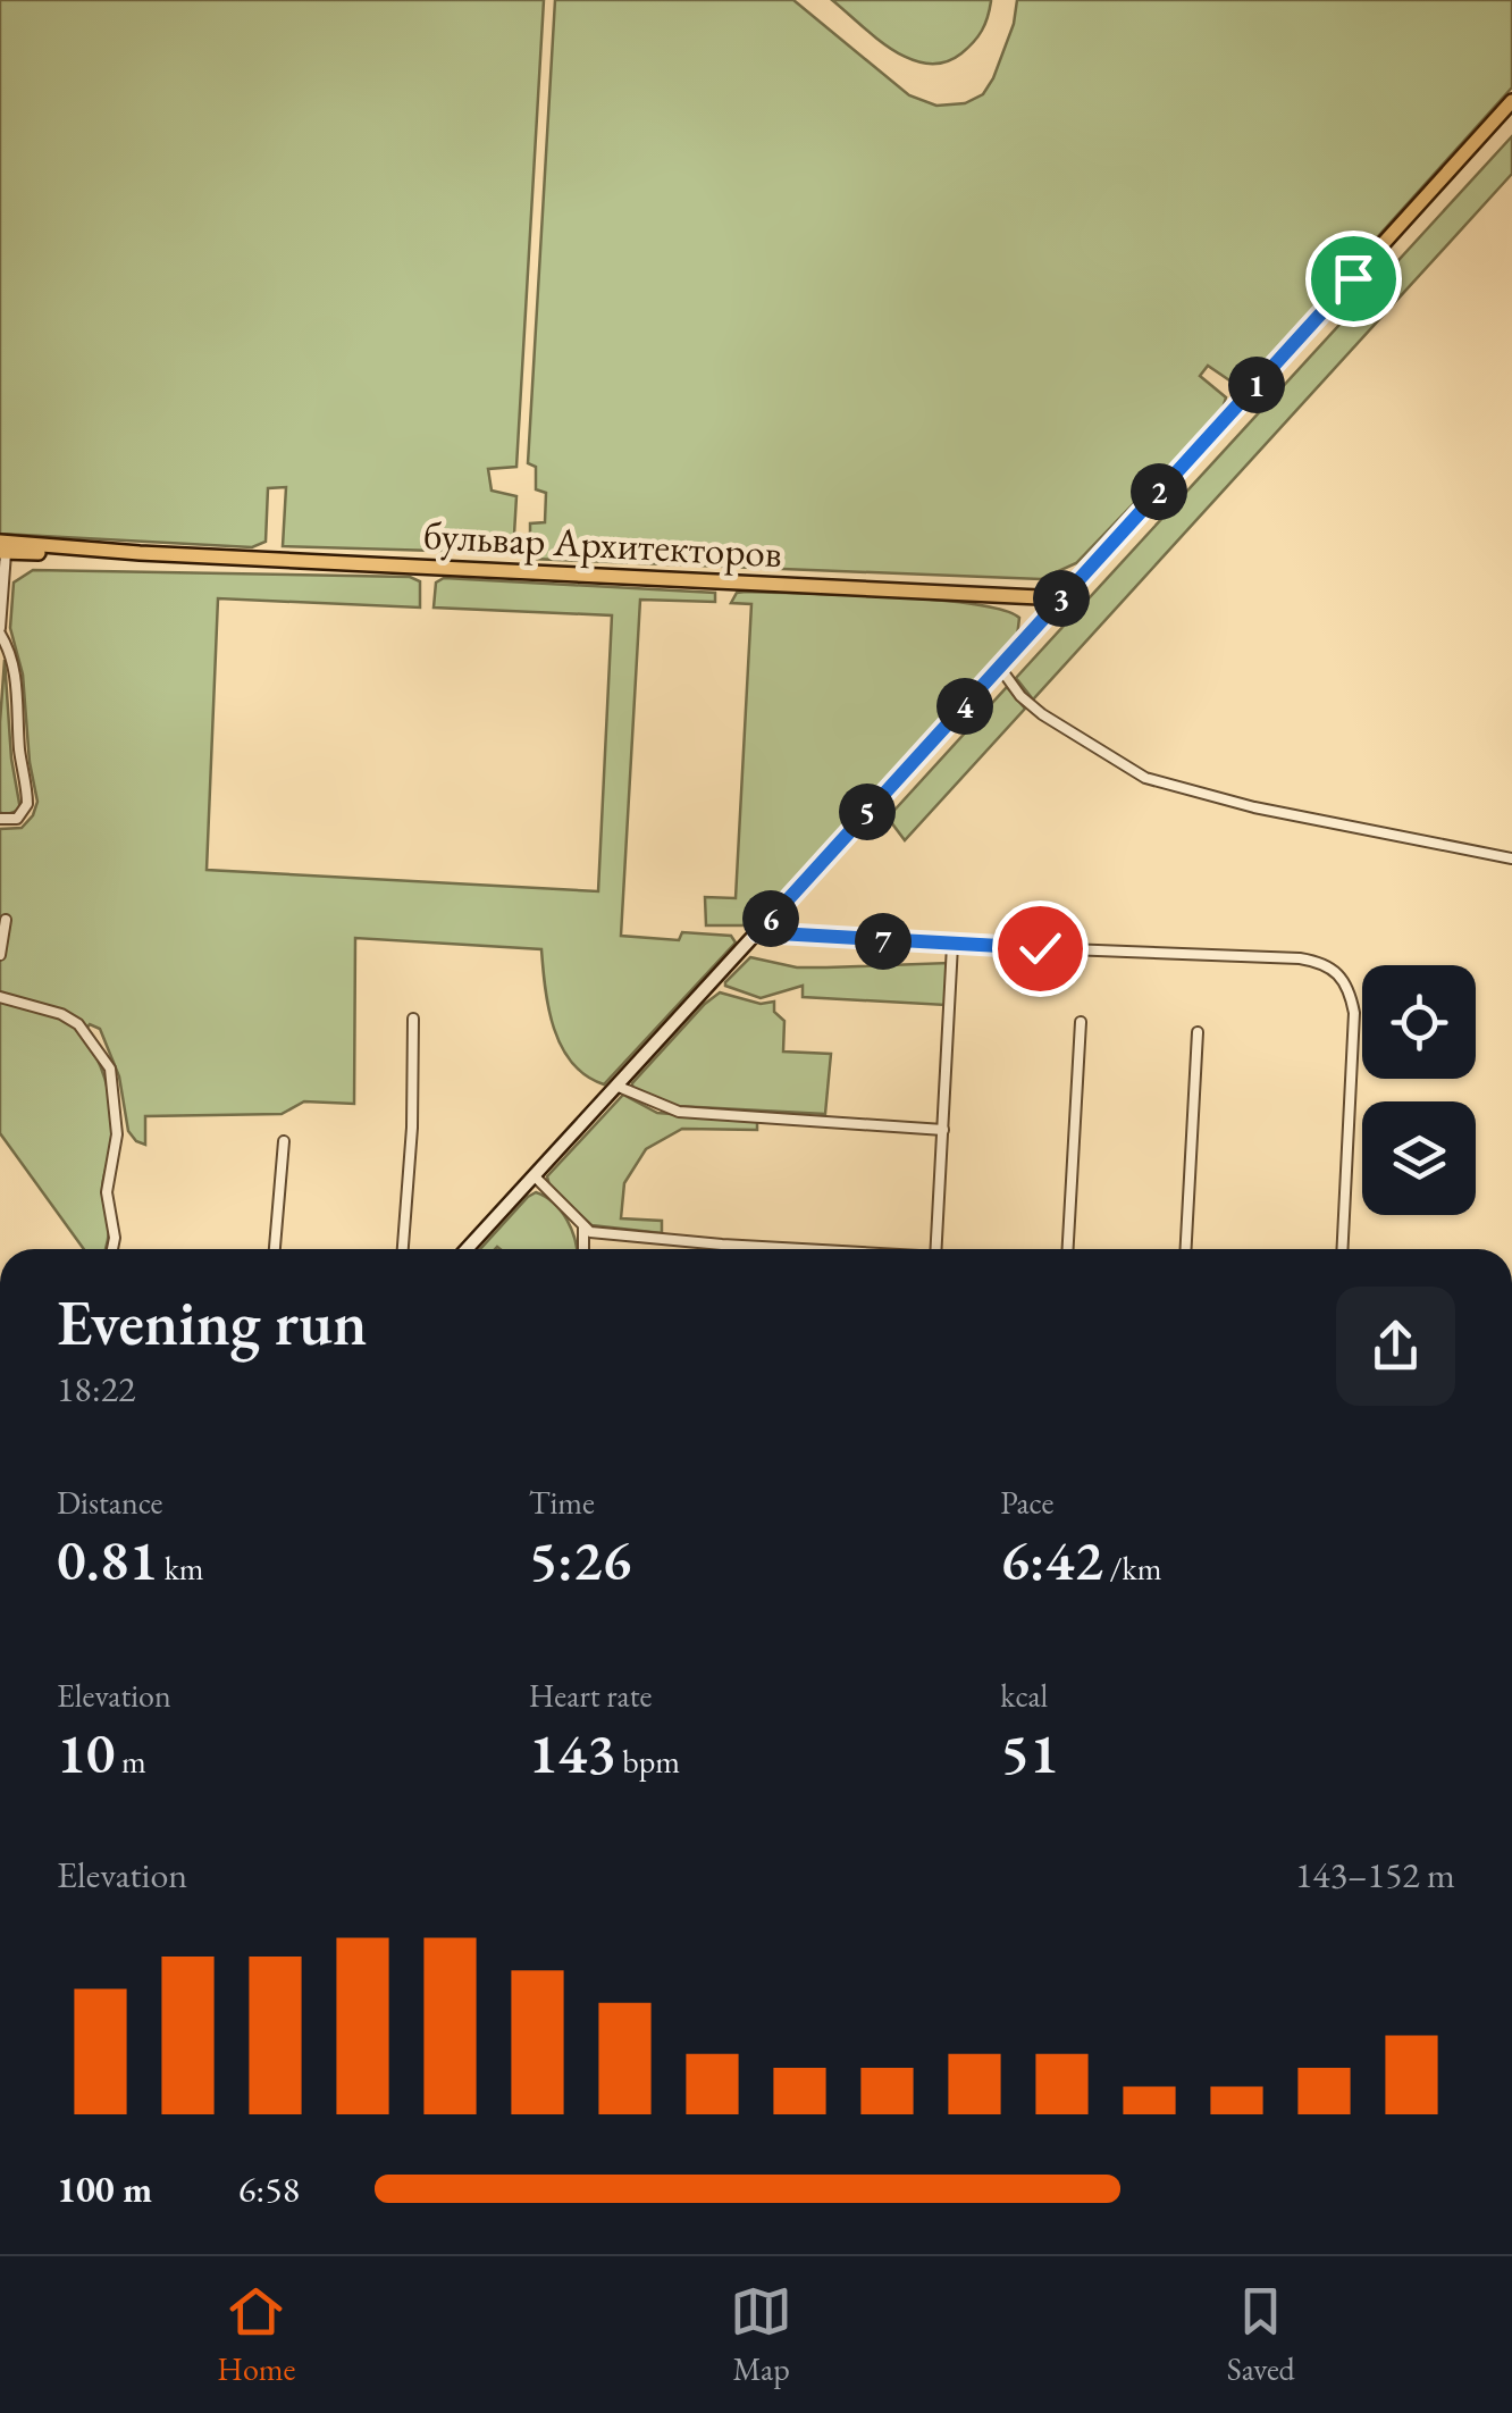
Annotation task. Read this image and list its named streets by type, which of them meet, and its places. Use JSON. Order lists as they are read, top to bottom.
{
  "streets": {
    "main road": ["бульвар Архитекторов"]
  },
  "page": {
    "pins": [
      "1",
      "2",
      "3",
      "4",
      "5",
      "6",
      "7"
    ],
    "heading": ["Evening run", "18:22"],
    "stats": [
      ["Distance", "0.81 km"],
      ["Time", "5:26"],
      ["Pace", "6:42 /km"],
      ["Elevation", "10 m"],
      ["Heart rate", "143 bpm"],
      ["kcal", "51"]
    ],
    "chart": ["Elevation", "143–152 m"],
    "list": [
      {
        "name": "100 m",
        "note": "6:58"
      }
    ],
    "tabs": ["Home", "Map", "Saved"]
  }
}
